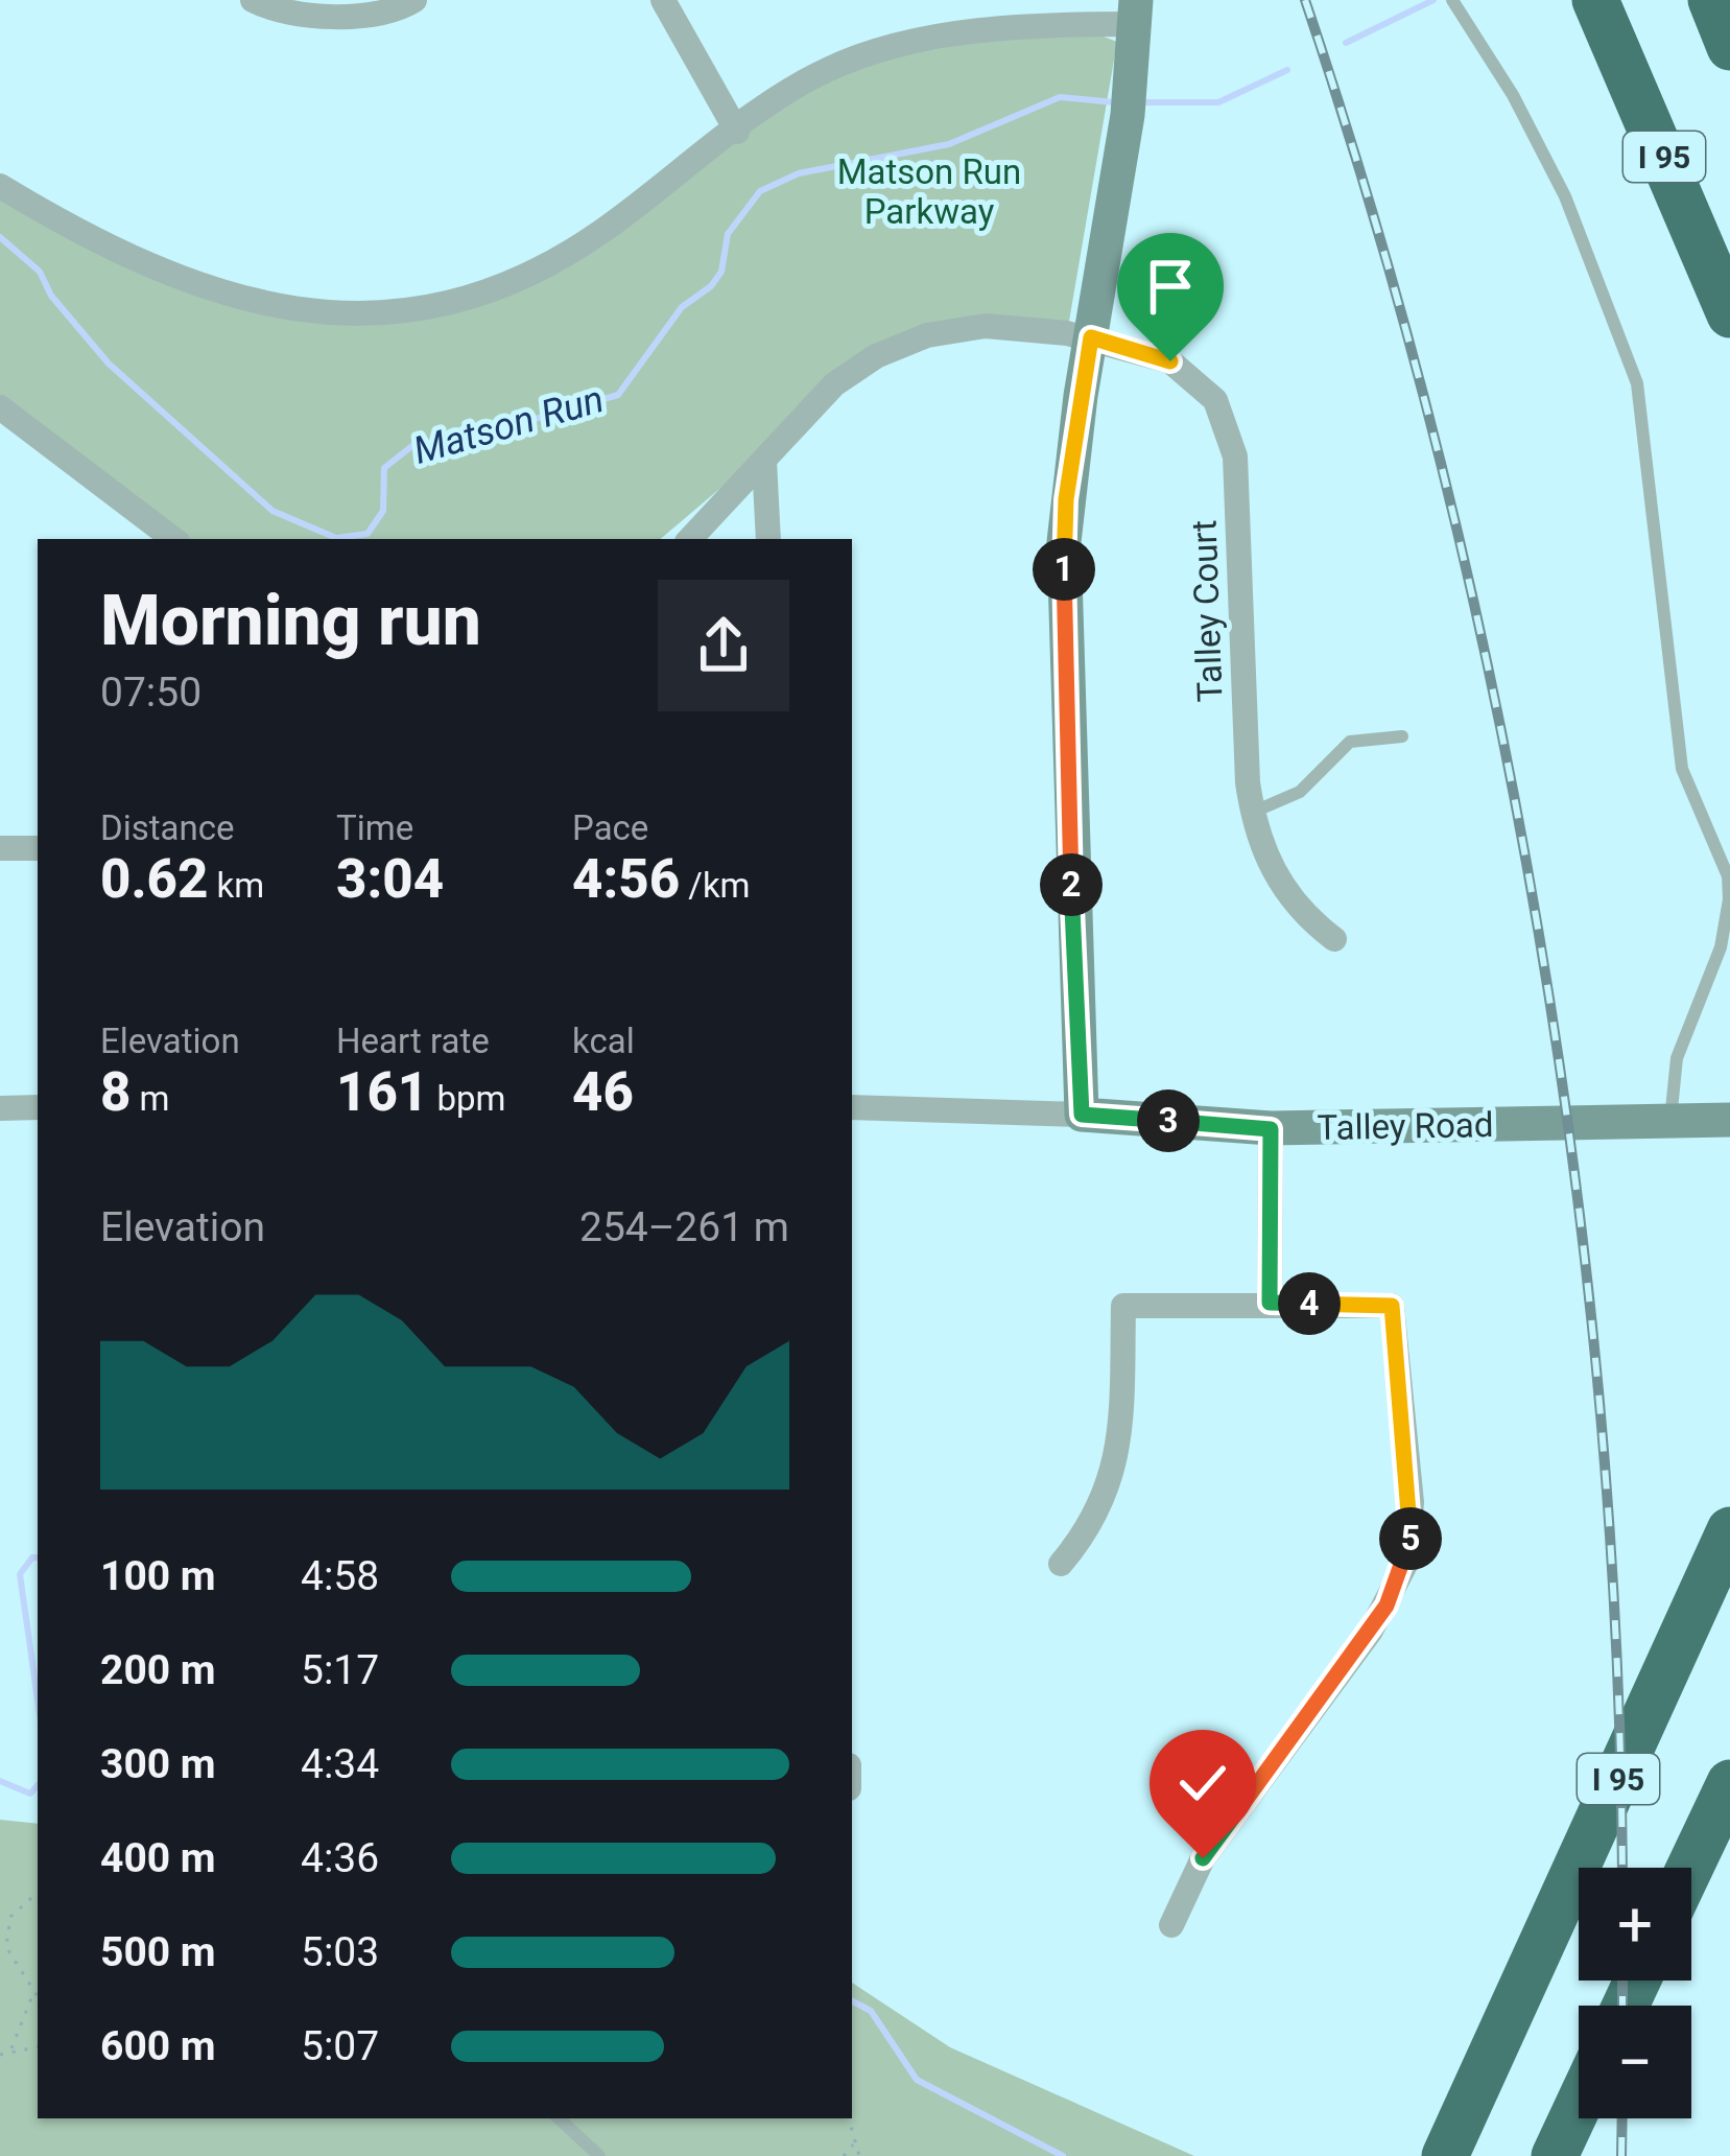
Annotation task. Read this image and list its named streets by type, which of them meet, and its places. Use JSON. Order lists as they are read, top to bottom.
{
  "streets": {
    "highway": ["I 95"],
    "street": ["Talley Court", "Talley Road"]
  },
  "water": ["Matson Run"],
  "parks": ["Matson Run Parkway"],
  "page": {
    "pins": [
      "1",
      "2",
      "3",
      "4",
      "5"
    ],
    "heading": ["Morning run", "07:50"],
    "stats": [
      ["Distance", "0.62 km"],
      ["Time", "3:04"],
      ["Pace", "4:56 /km"],
      ["Elevation", "8 m"],
      ["Heart rate", "161 bpm"],
      ["kcal", "46"]
    ],
    "chart": ["Elevation", "254–261 m"],
    "list": [
      {
        "name": "100 m",
        "note": "4:58"
      },
      {
        "name": "200 m",
        "note": "5:17"
      },
      {
        "name": "300 m",
        "note": "4:34"
      },
      {
        "name": "400 m",
        "note": "4:36"
      },
      {
        "name": "500 m",
        "note": "5:03"
      },
      {
        "name": "600 m",
        "note": "5:07"
      }
    ],
    "map_buttons": ["+", "−"]
  }
}
